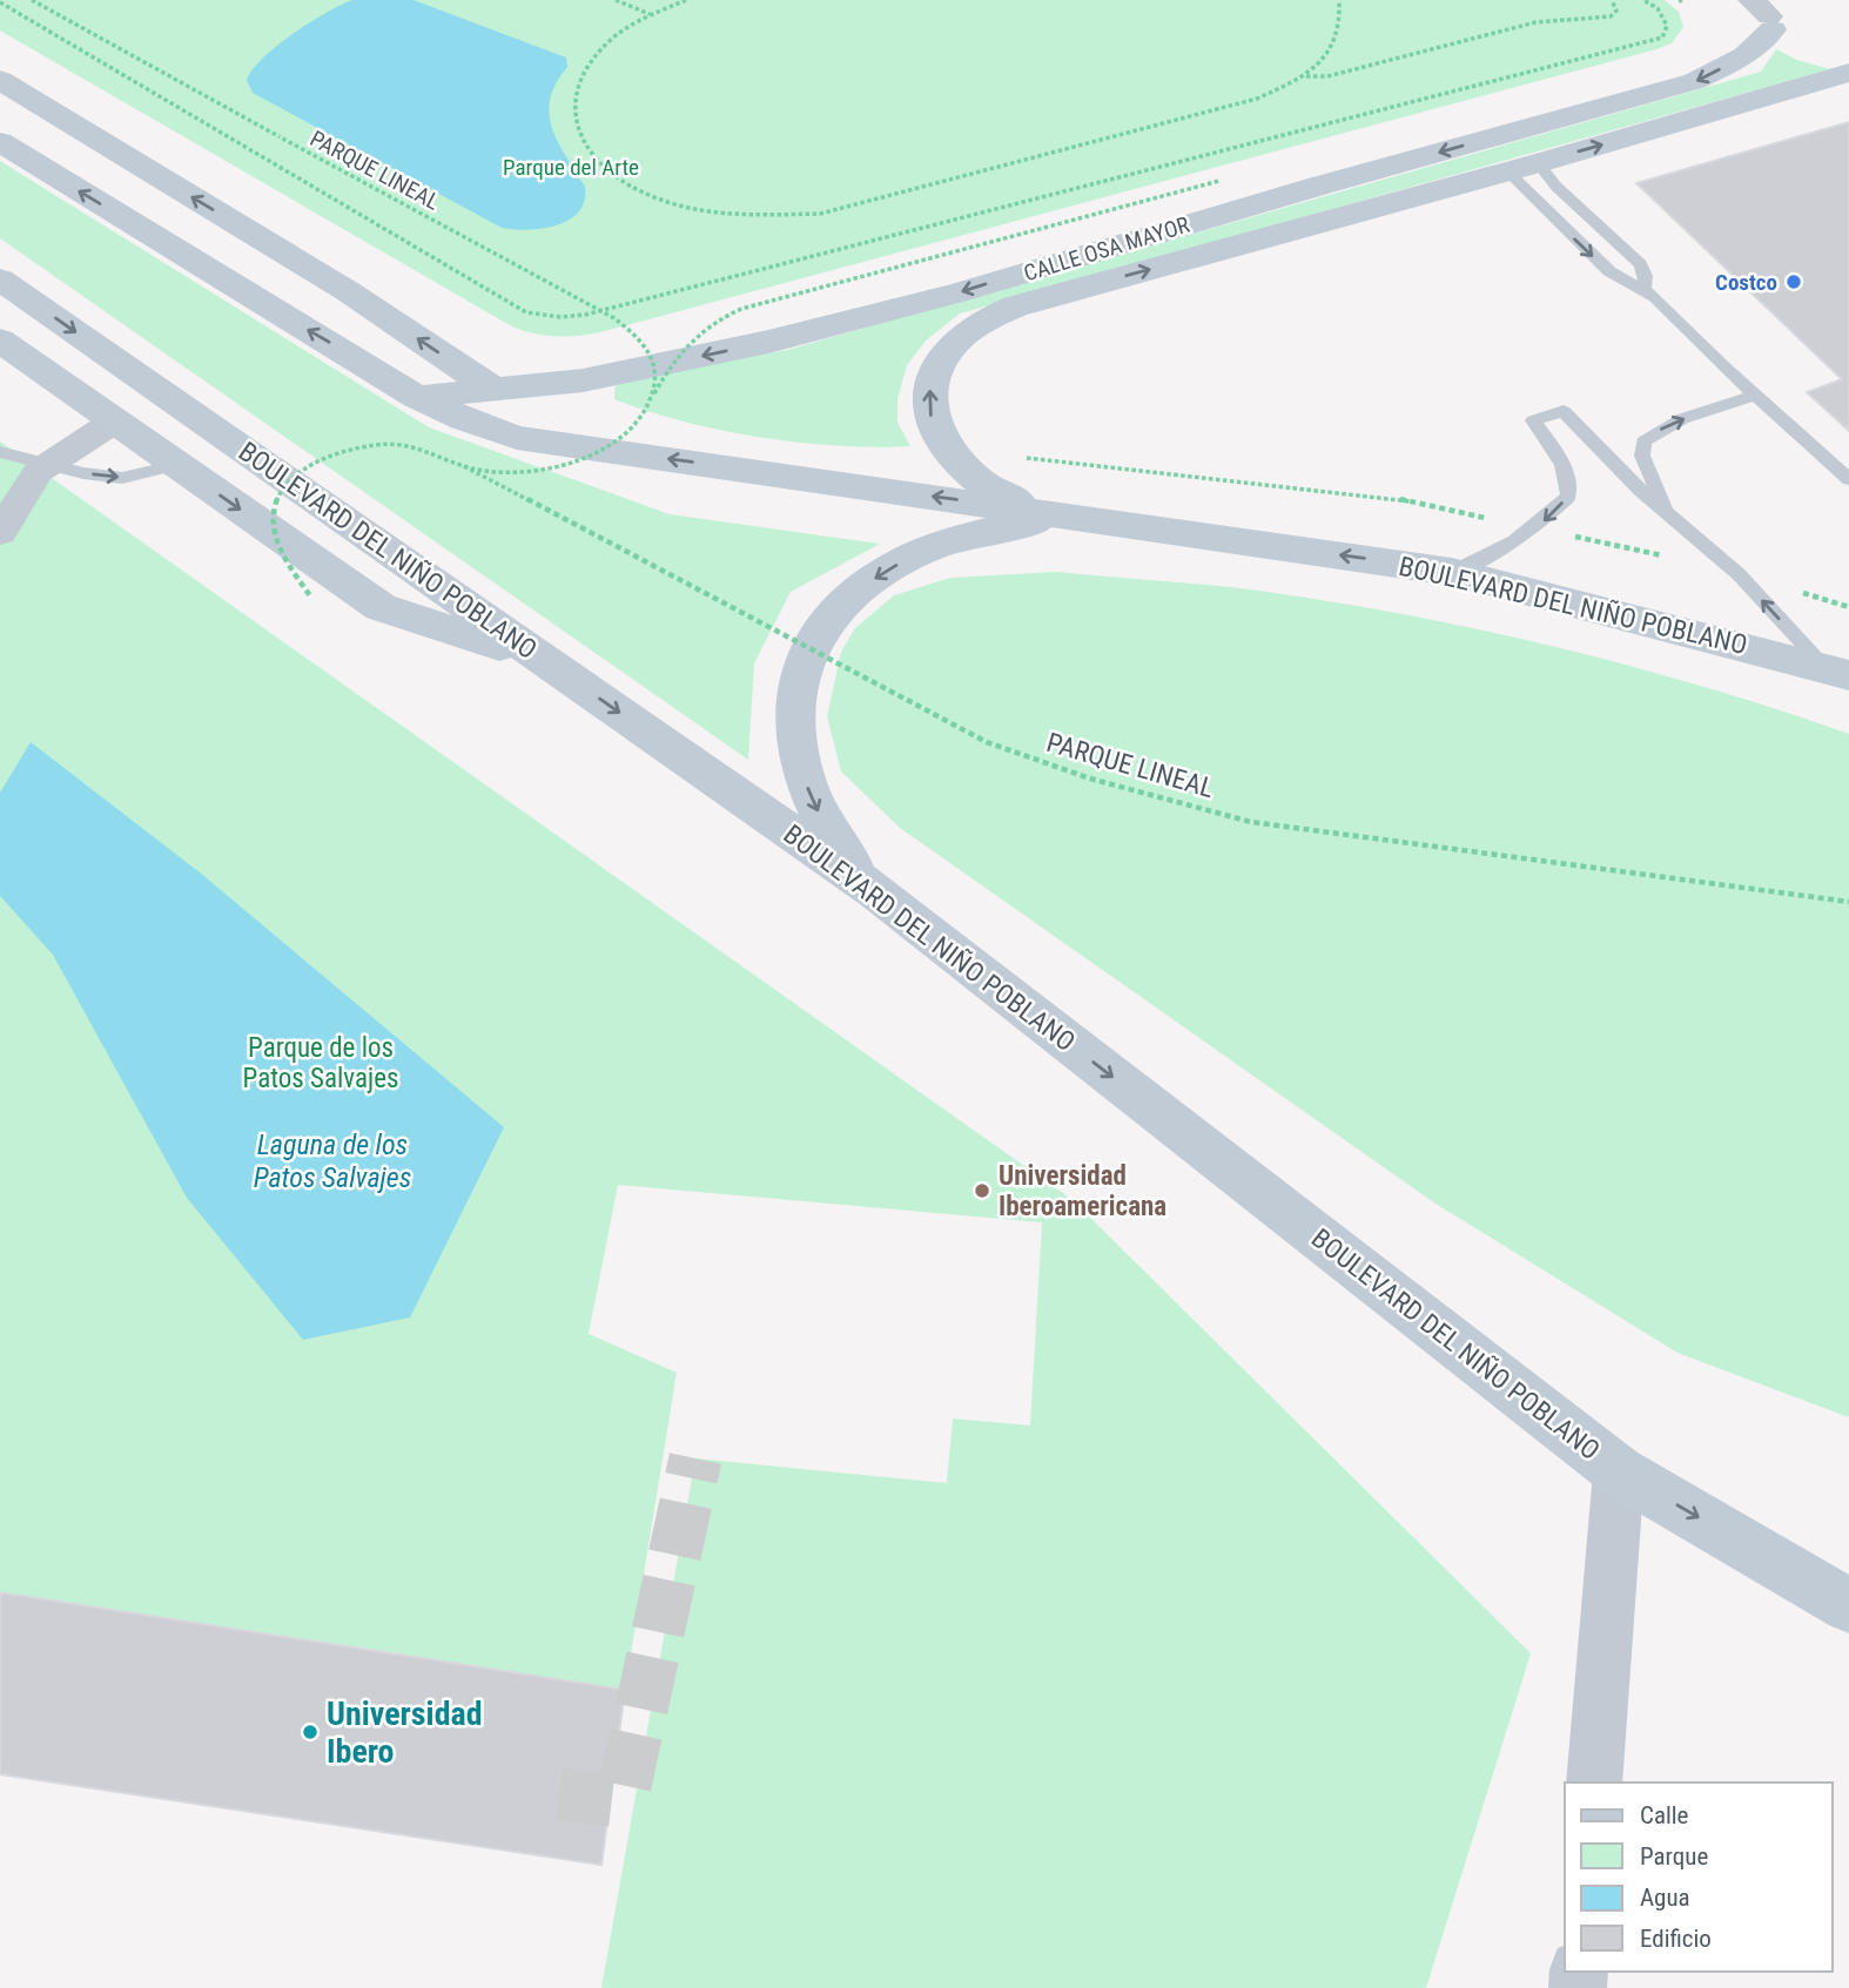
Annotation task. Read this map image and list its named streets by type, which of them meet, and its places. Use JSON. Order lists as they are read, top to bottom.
{
  "streets": {
    "main road": ["CALLE OSA MAYOR", "BOULEVARD DEL NIÑO POBLANO"],
    "path": ["PARQUE LINEAL"]
  },
  "crossings": [
    ["CALLE OSA MAYOR", "BOULEVARD DEL NIÑO POBLANO"]
  ],
  "water": ["Laguna de los Patos Salvajes"],
  "parks": ["Parque del Arte", "Parque de los Patos Salvajes"],
  "places": ["Costco", "Universidad Iberoamericana", "Universidad Ibero"],
  "legend": [
    "Calle",
    "Parque",
    "Agua",
    "Edificio"
  ]
}
